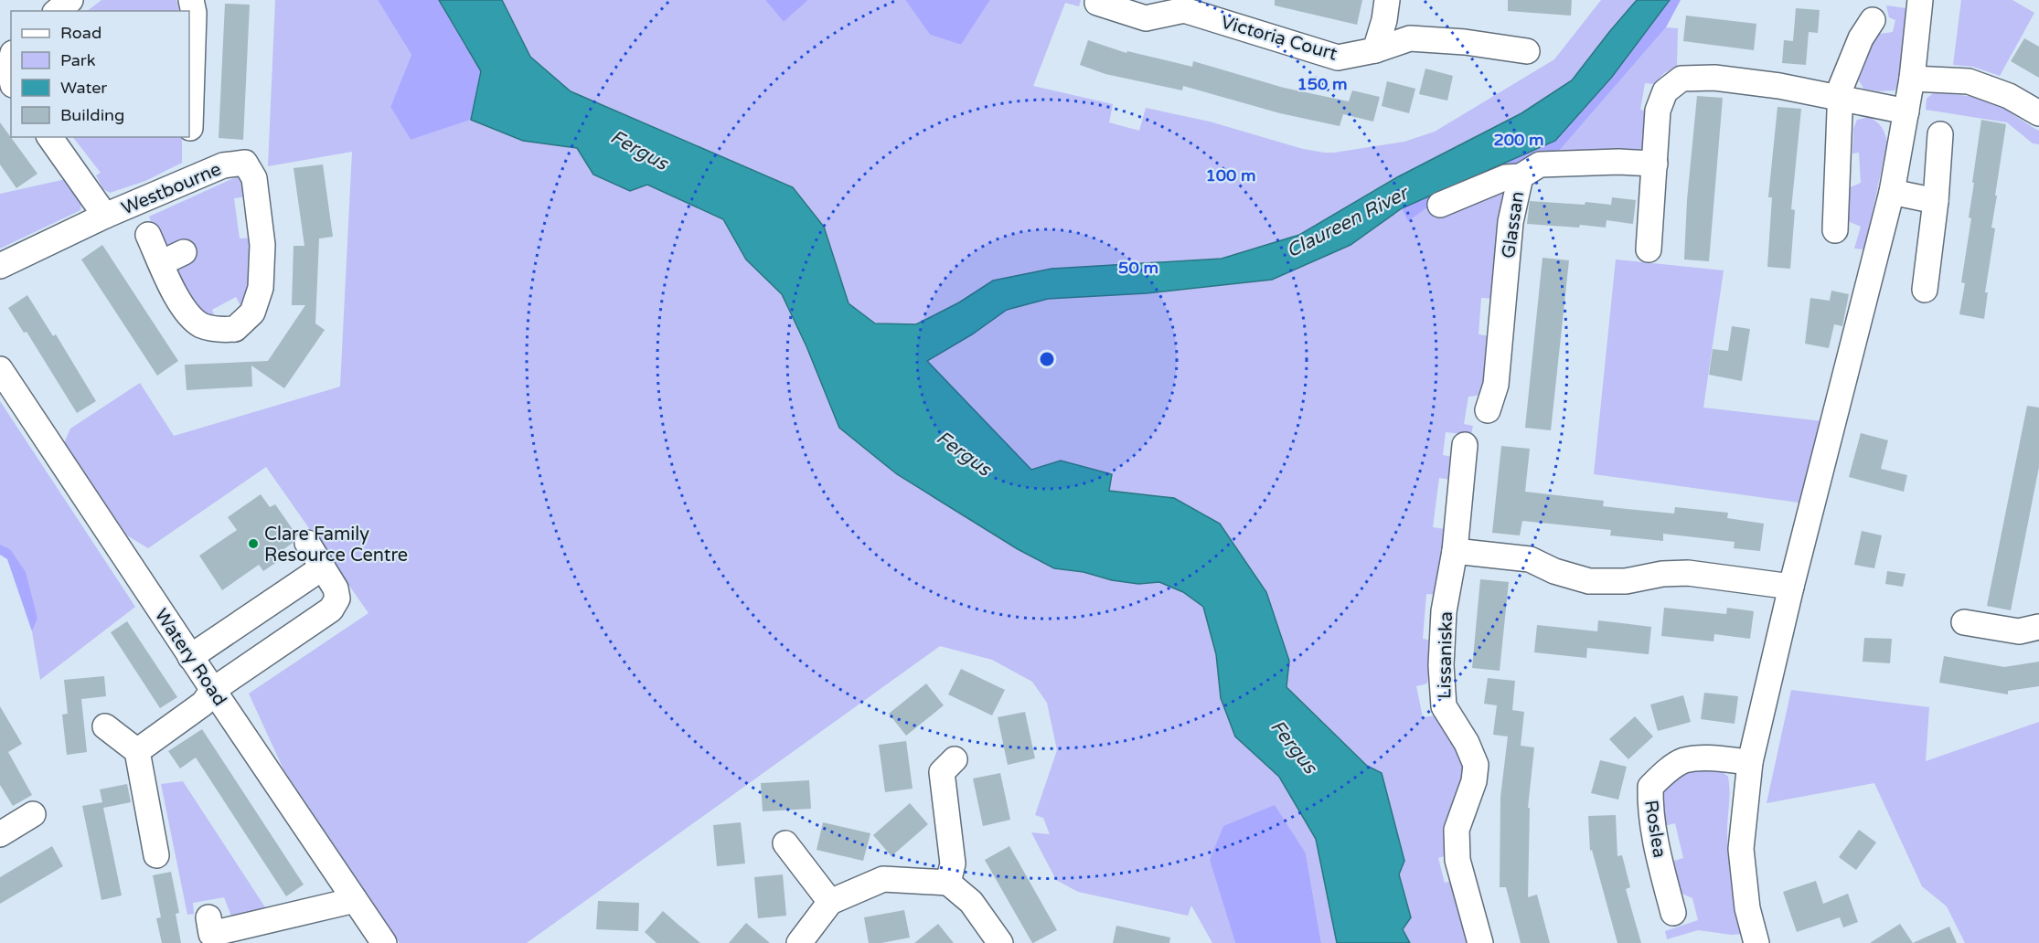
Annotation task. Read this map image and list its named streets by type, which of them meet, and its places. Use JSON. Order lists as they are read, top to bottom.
{
  "streets": {
    "street": [
      "Victoria Court",
      "Westbourne",
      "Glassan",
      "Lissaniska",
      "Watery Road",
      "Roslea"
    ]
  },
  "water": ["Fergus", "Claureen River"],
  "places": ["Clare Family Resource Centre"],
  "legend": [
    "Road",
    "Park",
    "Water",
    "Building"
  ],
  "rings": [
    "150 m",
    "200 m",
    "100 m",
    "50 m"
  ]
}
